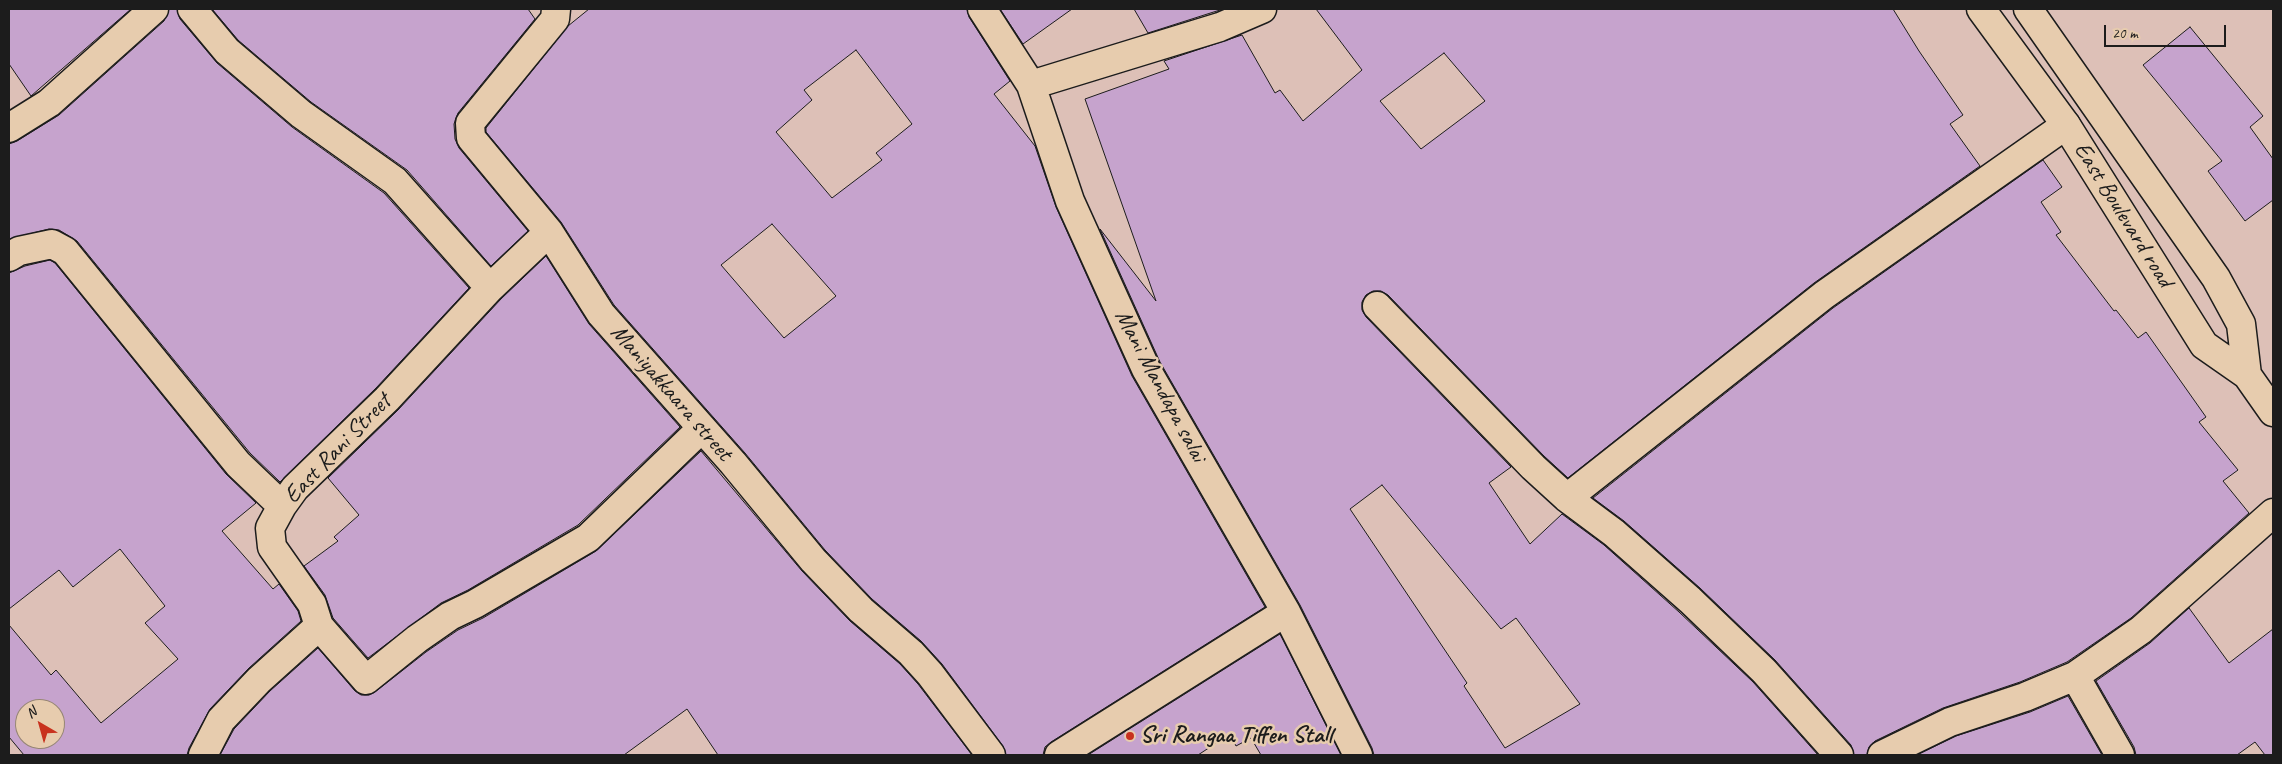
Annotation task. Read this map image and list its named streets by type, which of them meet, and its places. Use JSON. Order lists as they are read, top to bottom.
{
  "streets": {
    "street": [
      "East Boulevard road",
      "Mani Mandapa salai",
      "Maniyakkaara street",
      "East Rani Street"
    ]
  },
  "crossings": [
    ["Maniyakkaara street", "East Rani Street"]
  ],
  "places": ["Sri Rangaa Tiffen Stall"],
  "scale_bar": "20 m",
  "north": "top left"
}
